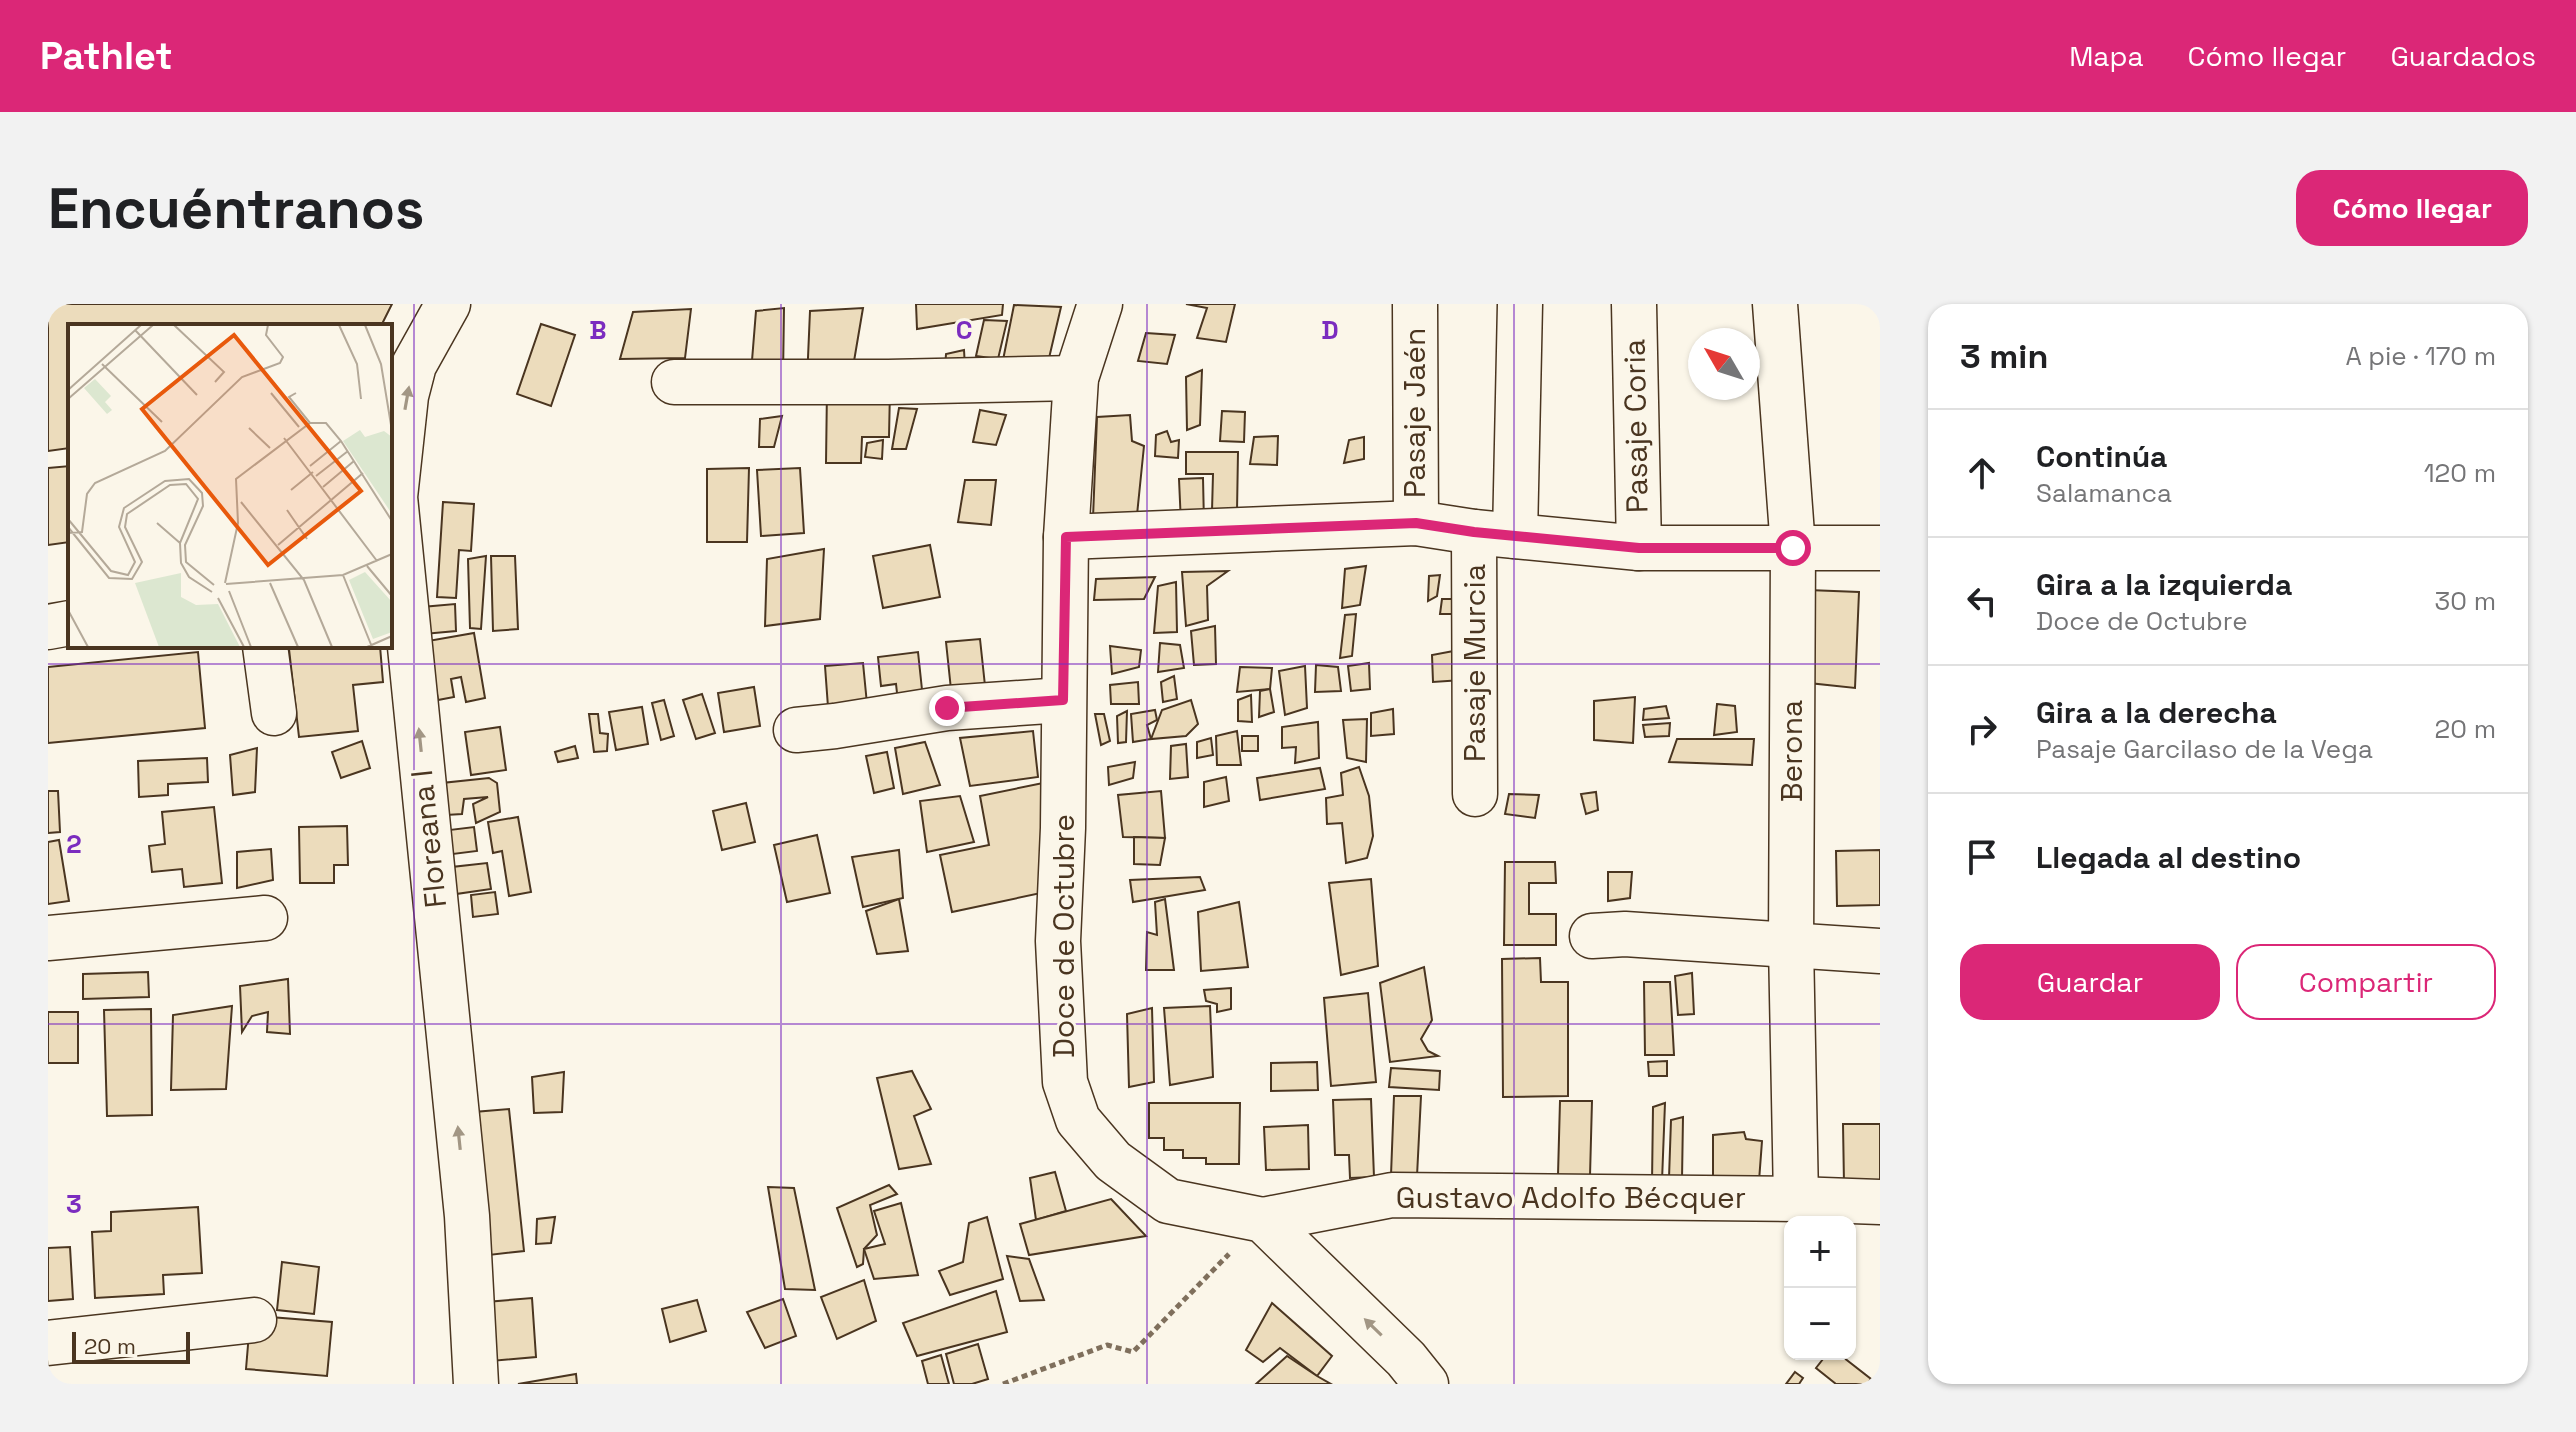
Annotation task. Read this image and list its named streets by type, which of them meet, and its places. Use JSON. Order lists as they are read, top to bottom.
{
  "streets": {
    "street": [
      "Pasaje Jaén",
      "Pasaje Coria",
      "Pasaje Murcia",
      "Berona",
      "Floreana I",
      "Doce de Octubre",
      "Gustavo Adolfo Bécquer"
    ]
  },
  "crossings": [
    ["Berona", "Gustavo Adolfo Bécquer"],
    ["Doce de Octubre", "Gustavo Adolfo Bécquer"]
  ],
  "one_way": ["Floreana I"],
  "scale_bar": "20 m",
  "north": "top left",
  "page": {
    "header": "Pathlet",
    "nav": ["Mapa", "Cómo llegar", "Guardados"],
    "buttons": [
      "Cómo llegar",
      ["Guardar", "Compartir"]
    ],
    "title": "Encuéntranos",
    "heading": ["3 min", "A pie · 170 m"],
    "list": [
      ["Continúa", "Salamanca", "120 m"],
      ["Gira a la izquierda", "Doce de Octubre", "30 m"],
      ["Gira a la derecha", "Pasaje Garcilaso de la Vega", "20 m"],
      "Llegada al destino"
    ],
    "map_buttons": ["+", "−"],
    "scale": "20 m"
  },
  "grid": {
    "columns": ["B", "C", "D"],
    "rows": ["2", "3"]
  }
}
